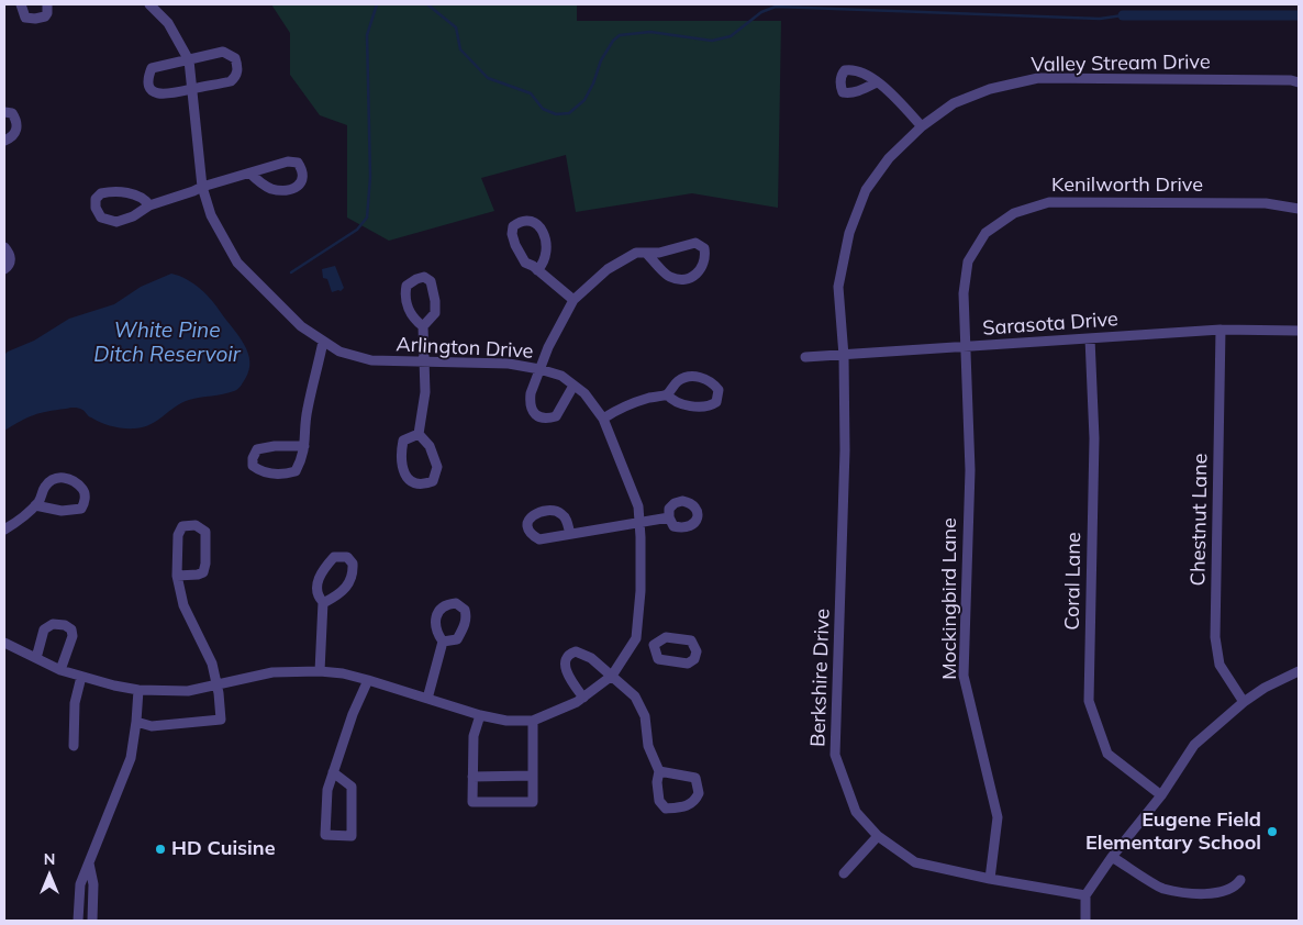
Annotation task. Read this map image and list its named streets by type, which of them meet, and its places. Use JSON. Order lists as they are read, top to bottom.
{
  "streets": {
    "street": [
      "Valley Stream Drive",
      "Kenilworth Drive",
      "Sarasota Drive",
      "Arlington Drive",
      "Chestnut Lane",
      "Coral Lane",
      "Mockingbird Lane",
      "Berkshire Drive"
    ]
  },
  "crossings": [
    ["Valley Stream Drive", "Sarasota Drive"],
    ["Valley Stream Drive", "Berkshire Drive"],
    ["Kenilworth Drive", "Sarasota Drive"],
    ["Kenilworth Drive", "Mockingbird Lane"],
    ["Sarasota Drive", "Chestnut Lane"],
    ["Sarasota Drive", "Coral Lane"],
    ["Sarasota Drive", "Mockingbird Lane"],
    ["Sarasota Drive", "Berkshire Drive"],
    ["Mockingbird Lane", "Berkshire Drive"]
  ],
  "water": ["White Pine Ditch Reservoir"],
  "places": ["Eugene Field Elementary School", "HD Cuisine"],
  "north": "top"
}
